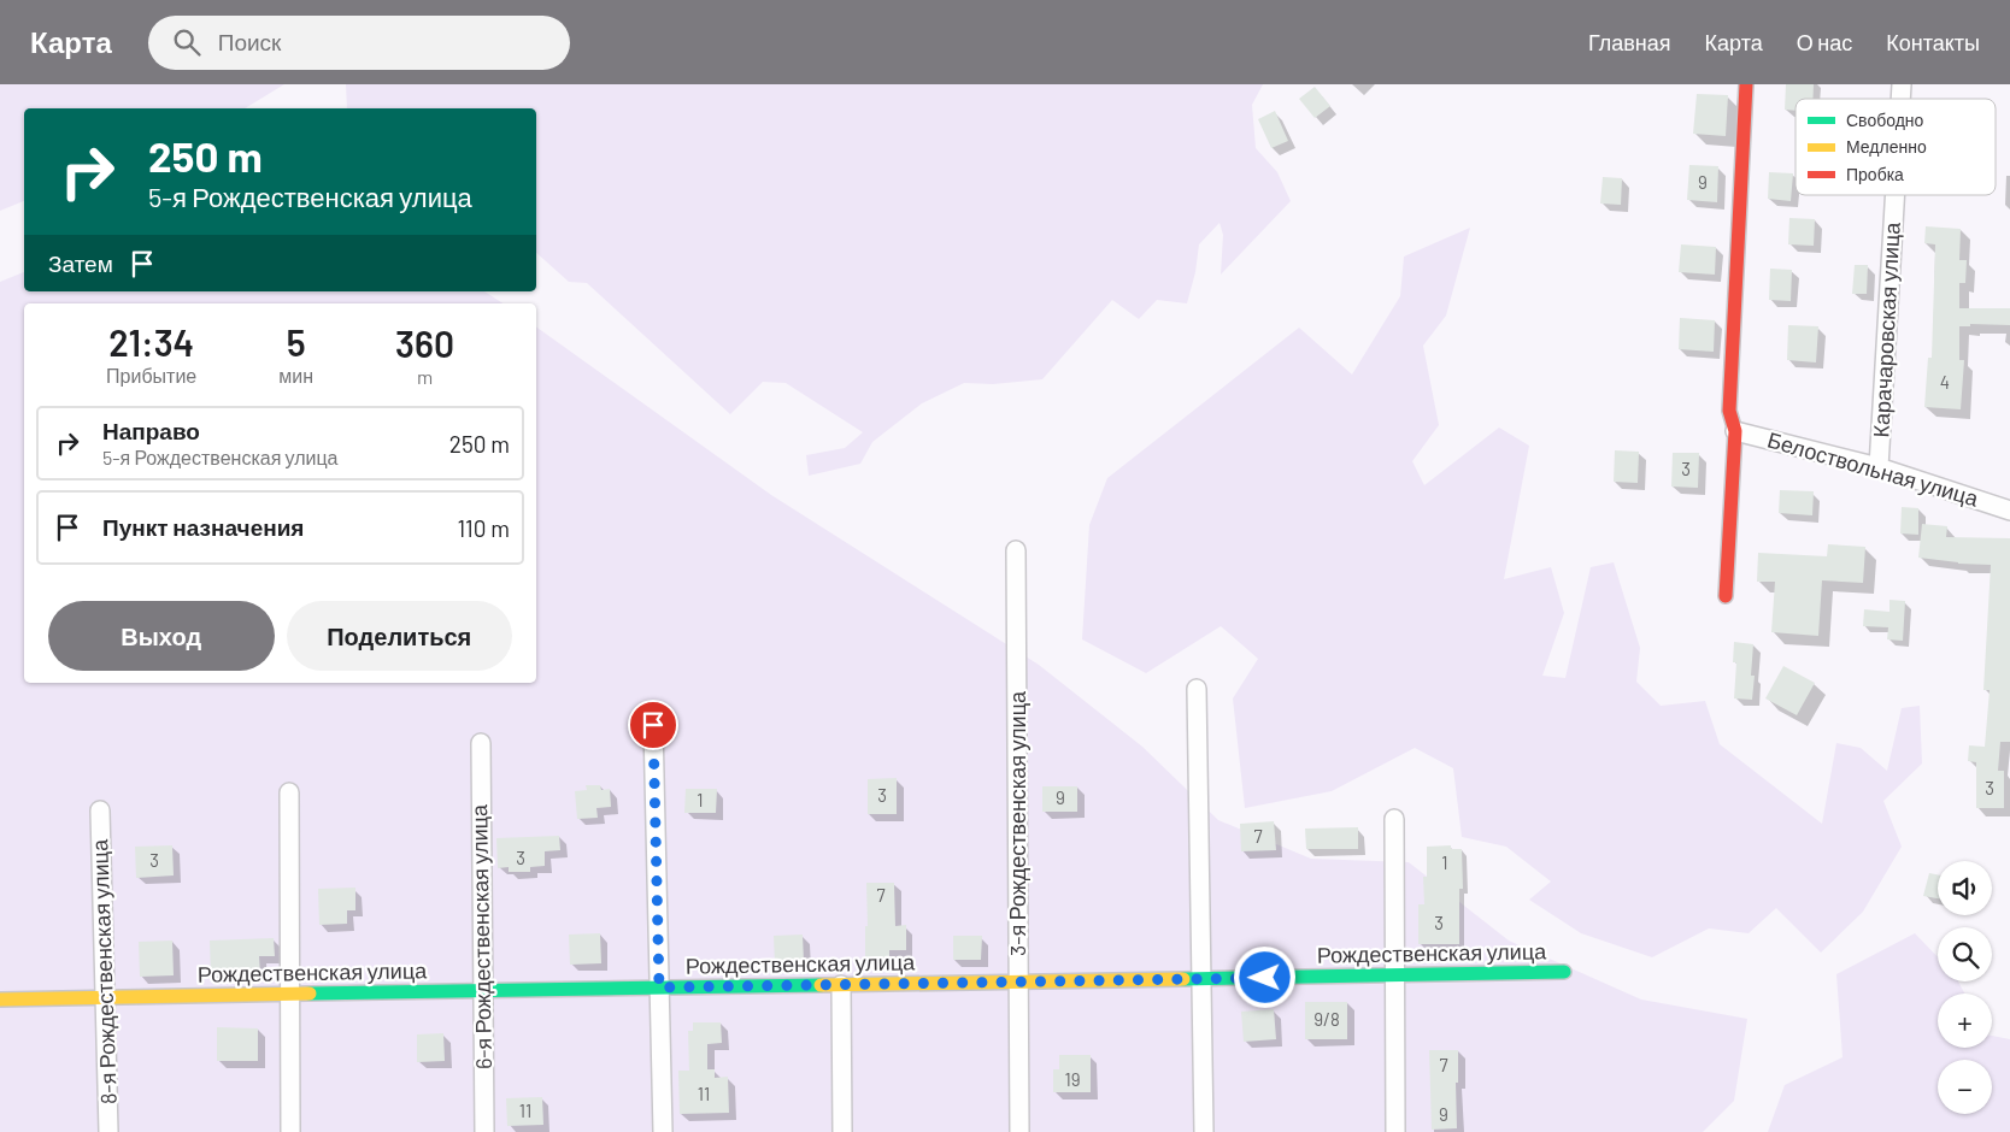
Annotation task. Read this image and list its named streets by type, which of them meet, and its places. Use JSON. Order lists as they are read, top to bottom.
{
  "streets": {
    "street": [
      "Карачаровская улица",
      "Белоствольная улица",
      "3-я Рождественская улица",
      "6-я Рождественская улица",
      "Рождественская улица",
      "8-я Рождественская улица"
    ]
  },
  "crossings": [
    ["Карачаровская улица", "Белоствольная улица"],
    ["3-я Рождественская улица", "Рождественская улица"],
    ["6-я Рождественская улица", "Рождественская улица"],
    ["Рождественская улица", "8-я Рождественская улица"]
  ],
  "house_numbers": [
    "9",
    "4",
    "3",
    "3",
    "3",
    "9",
    "1",
    "7",
    "3",
    "3",
    "1",
    "7",
    "3",
    "9/8",
    "7",
    "19",
    "11",
    "11",
    "9"
  ],
  "legend": ["Свободно", "Медленно", "Пробка"],
  "page": {
    "header": "Карта",
    "search": "Поиск",
    "nav": [
      "Главная",
      "Карта",
      "О нас",
      "Контакты"
    ],
    "turn": ["250 m", "5-я Рождественская улица"],
    "then": "Затем",
    "eta": [
      "21:34",
      "Прибытие",
      "5",
      "мин",
      "360",
      "m"
    ],
    "list": [
      {
        "name": "Направо",
        "note": "5-я Рождественская улица",
        "value": "250 m"
      },
      {
        "name": "Пункт назначения",
        "value": "110 m"
      }
    ],
    "buttons": ["Выход", "Поделиться"],
    "map_buttons": ["+", "−"]
  }
}
